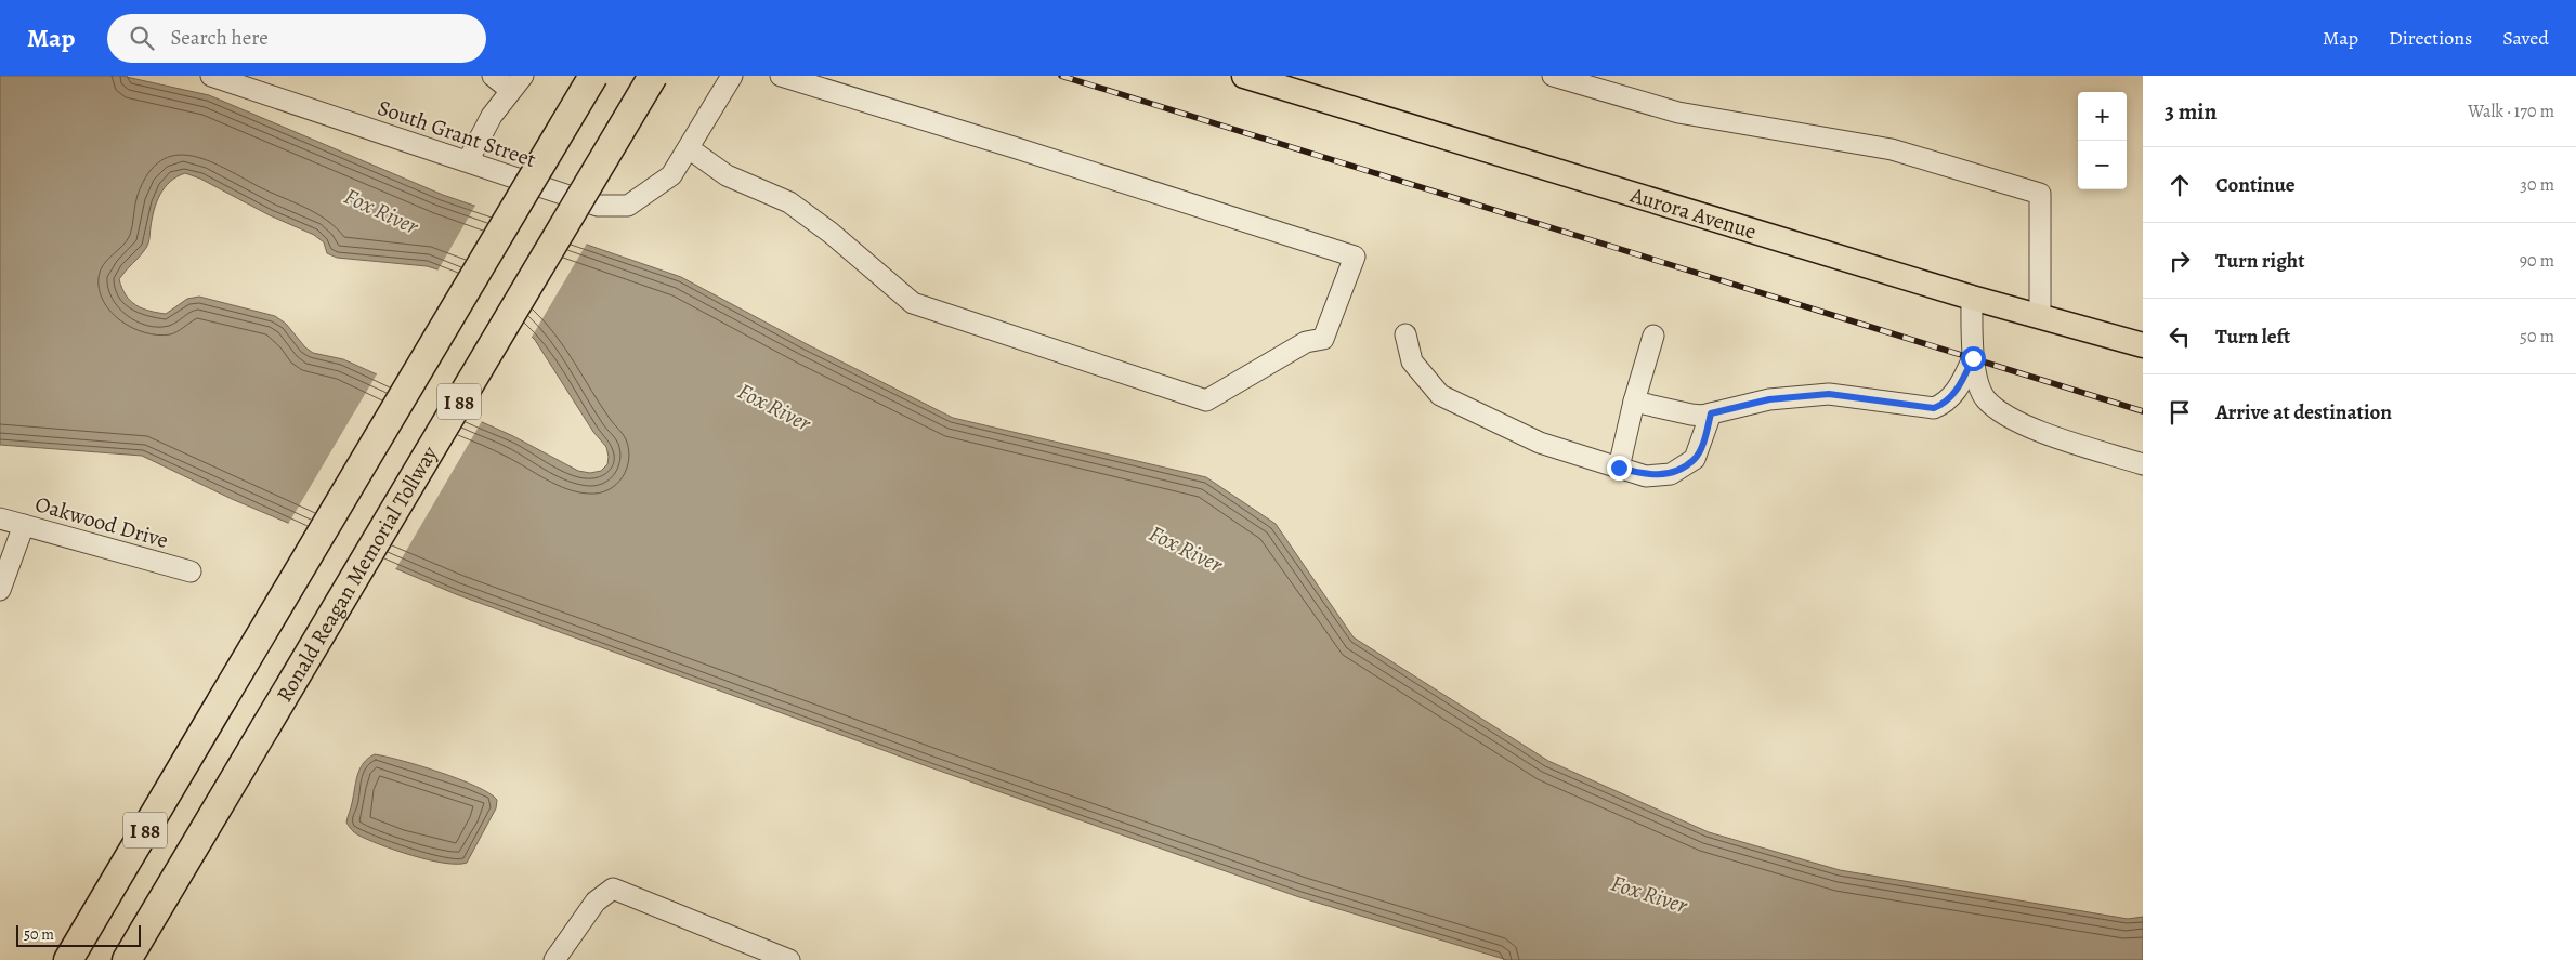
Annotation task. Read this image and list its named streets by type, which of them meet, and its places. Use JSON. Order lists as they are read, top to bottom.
{
  "streets": {
    "highway": ["I 88", "Ronald Reagan Memorial Tollway"],
    "main road": ["Aurora Avenue"],
    "street": ["South Grant Street", "Oakwood Drive"]
  },
  "water": ["Fox River"],
  "scale_bar": "50 m",
  "page": {
    "header": "Map",
    "search": "Search here",
    "nav": ["Map", "Directions", "Saved"],
    "heading": ["3 min", "Walk · 170 m"],
    "map_buttons": ["+", "−"],
    "list": [
      ["Continue", "30 m"],
      ["Turn right", "90 m"],
      ["Turn left", "50 m"],
      "Arrive at destination"
    ],
    "scale": "50 m"
  }
}
